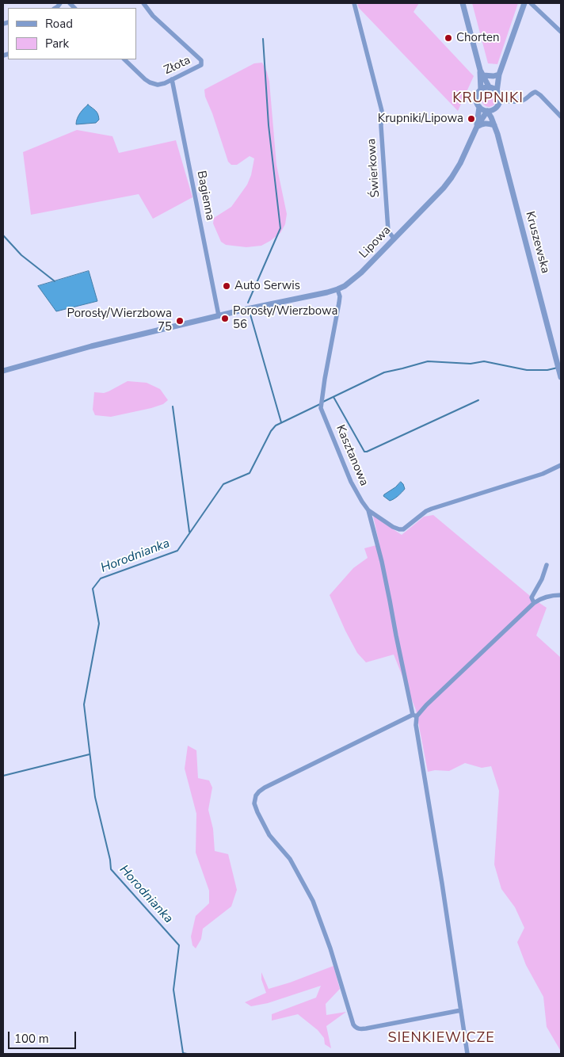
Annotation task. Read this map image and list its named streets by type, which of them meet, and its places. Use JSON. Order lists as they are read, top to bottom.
{
  "streets": {
    "street": [
      "Złota",
      "Świerkowa",
      "Bagienna",
      "Lipowa",
      "Kruszewska",
      "Kasztanowa"
    ]
  },
  "crossings": [
    ["Złota", "Bagienna"],
    ["Świerkowa", "Lipowa"],
    ["Bagienna", "Lipowa"],
    ["Lipowa", "Kruszewska"],
    ["Lipowa", "Kasztanowa"]
  ],
  "districts": ["KRUPNIKI", "SIENKIEWICZE"],
  "water": ["Horodnianka"],
  "places": [
    "Chorten",
    "Krupniki/Lipowa",
    "Auto Serwis",
    "Porosły/Wierzbowa 56",
    "Porosły/Wierzbowa 75"
  ],
  "legend": ["Road", "Park"],
  "scale_bar": "100 m"
}
